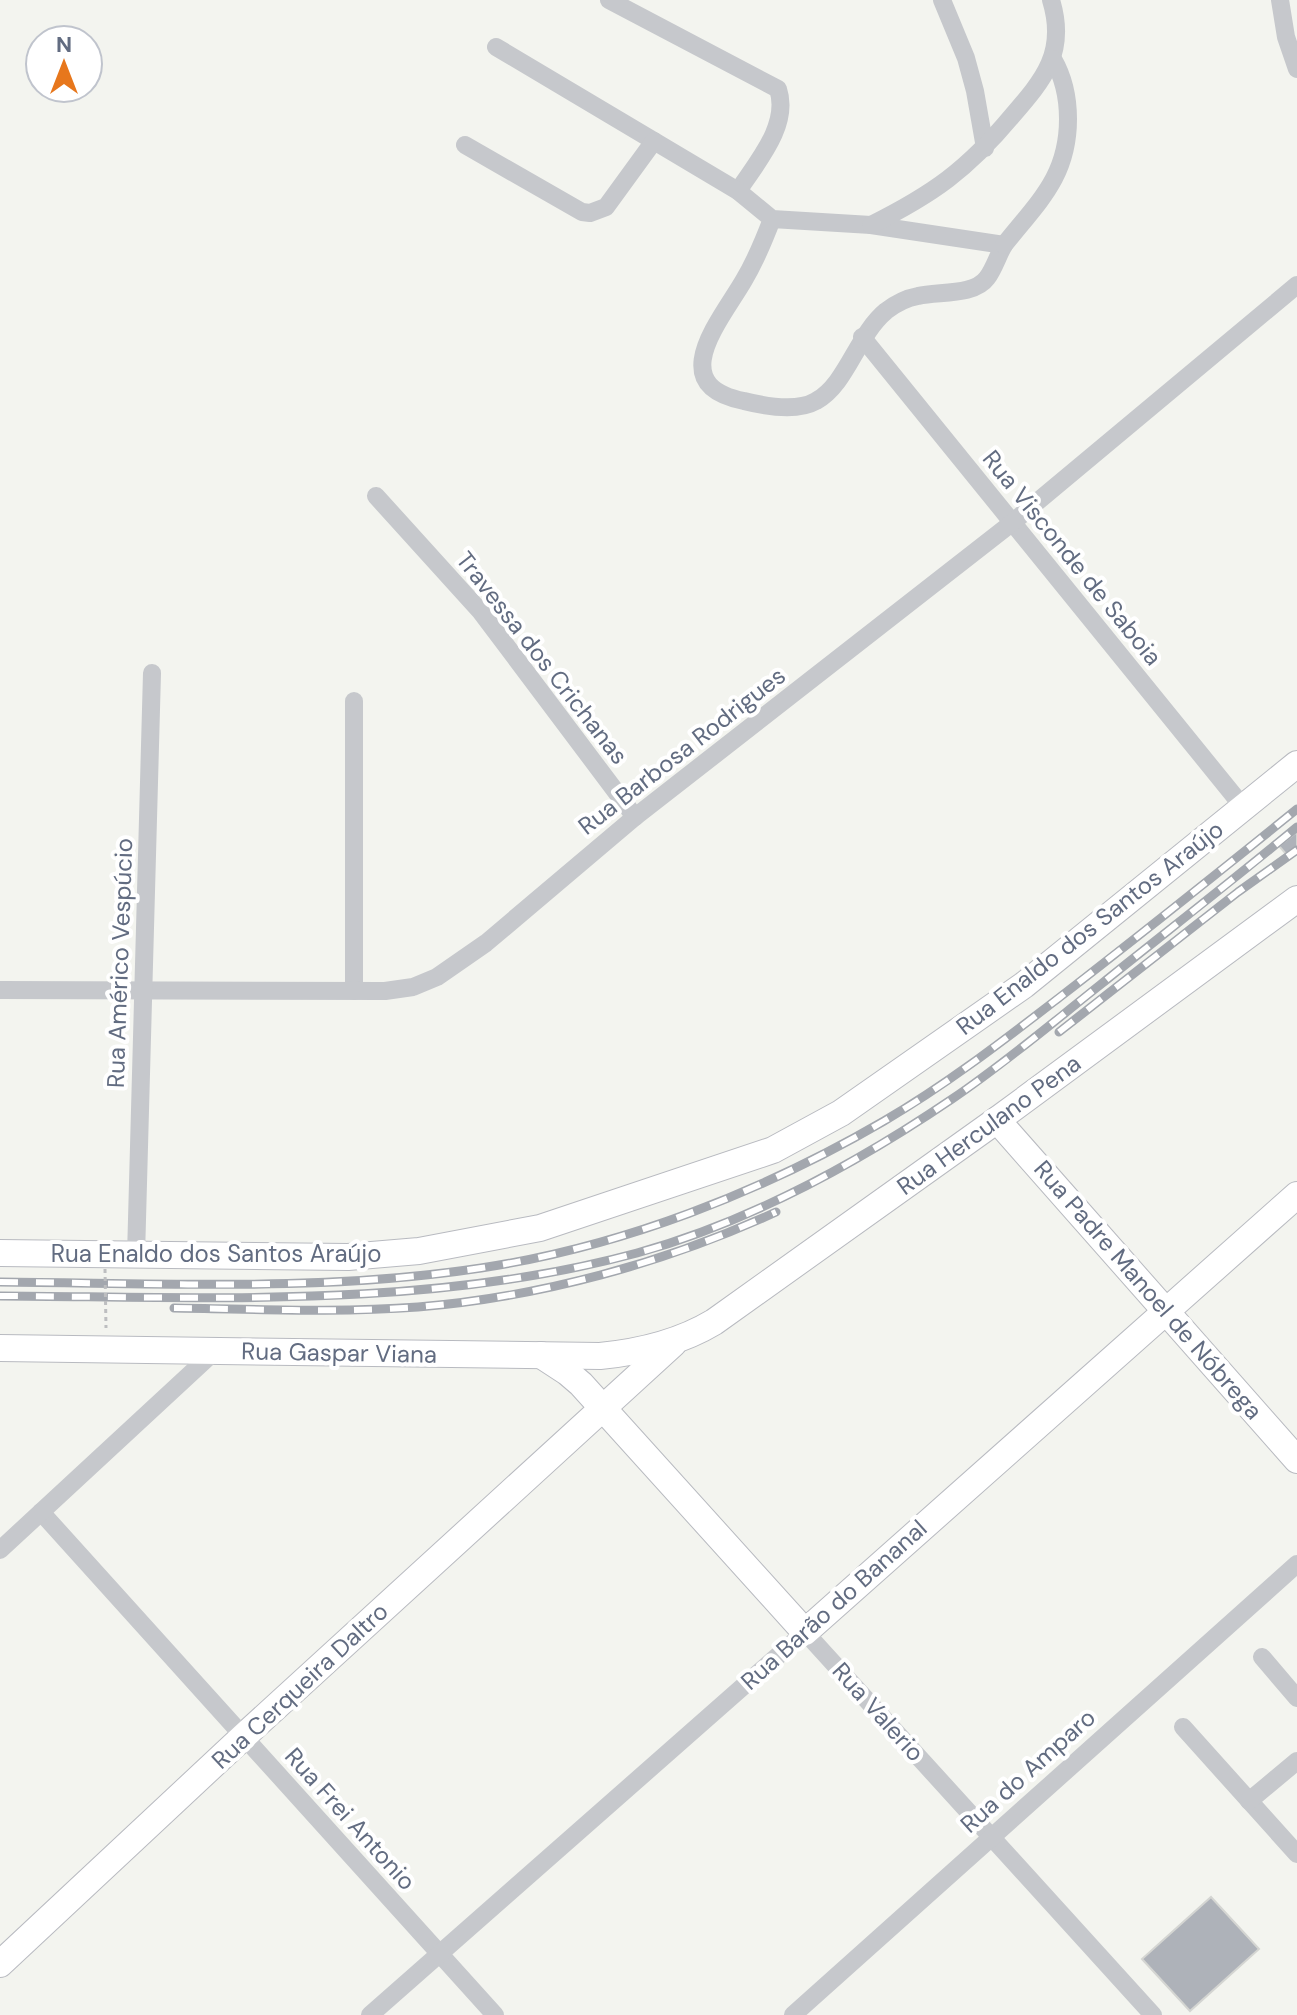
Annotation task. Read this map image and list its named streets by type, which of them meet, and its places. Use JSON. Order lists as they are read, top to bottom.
{
  "streets": {
    "main road": [
      "Rua Enaldo dos Santos Araújo",
      "Rua Herculano Pena",
      "Rua Padre Manoel de Nóbrega",
      "Rua Gaspar Viana",
      "Rua Barão do Bananal",
      "Rua Cerqueira Daltro",
      "Rua Valerio"
    ],
    "street": [
      "Rua Visconde de Saboia",
      "Travessa dos Crichanas",
      "Rua Barbosa Rodrigues",
      "Rua Américo Vespúcio",
      "Rua do Amparo",
      "Rua Frei Antonio"
    ]
  },
  "crossings": [
    ["Rua Visconde de Saboia", "Rua Barbosa Rodrigues"],
    ["Rua Visconde de Saboia", "Rua Enaldo dos Santos Araújo"],
    ["Travessa dos Crichanas", "Rua Barbosa Rodrigues"],
    ["Rua Barbosa Rodrigues", "Rua Américo Vespúcio"],
    ["Rua Enaldo dos Santos Araújo", "Rua Américo Vespúcio"],
    ["Rua Herculano Pena", "Rua Padre Manoel de Nóbrega"],
    ["Rua Herculano Pena", "Rua Gaspar Viana"],
    ["Rua Herculano Pena", "Rua Cerqueira Daltro"],
    ["Rua Padre Manoel de Nóbrega", "Rua Barão do Bananal"],
    ["Rua Gaspar Viana", "Rua Cerqueira Daltro"],
    ["Rua Barão do Bananal", "Rua Valerio"],
    ["Rua Barão do Bananal", "Rua Frei Antonio"],
    ["Rua Cerqueira Daltro", "Rua Valerio"],
    ["Rua Cerqueira Daltro", "Rua Frei Antonio"],
    ["Rua Valerio", "Rua do Amparo"]
  ],
  "north": "top"
}
